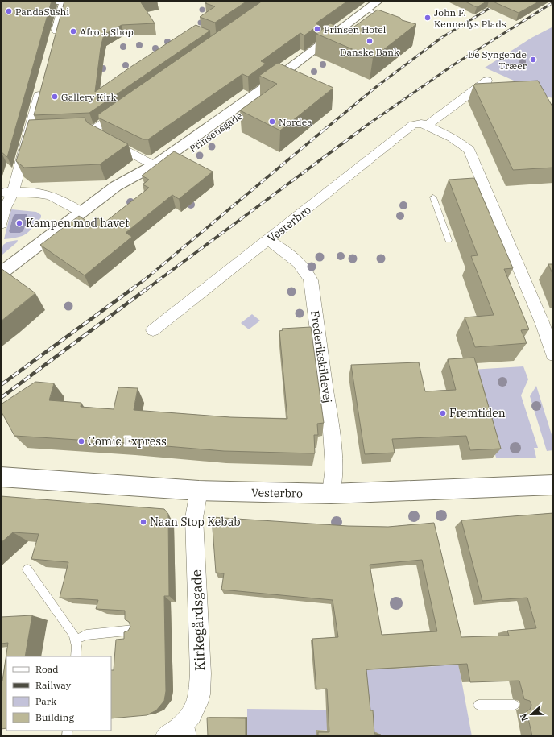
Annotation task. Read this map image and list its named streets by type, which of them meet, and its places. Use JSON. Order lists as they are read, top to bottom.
{
  "streets": {
    "main road": ["Prinsensgade", "Vesterbro"],
    "street": ["Frederikskildevej", "Kirkegårdsgade"]
  },
  "crossings": [
    ["Vesterbro", "Frederikskildevej"],
    ["Vesterbro", "Kirkegårdsgade"]
  ],
  "places": [
    "PandaSushi",
    "John F. Kennedys Plads",
    "Prinsen Hotel",
    "Afro J. Shop",
    "Danske Bank",
    "De Syngende Træer",
    "Gallery Kirk",
    "Nordea",
    "Kampen mod havet",
    "Fremtiden",
    "Comic Express",
    "Naan Stop Kebab"
  ],
  "legend": [
    "Road",
    "Railway",
    "Park",
    "Building"
  ],
  "north": "left"
}
